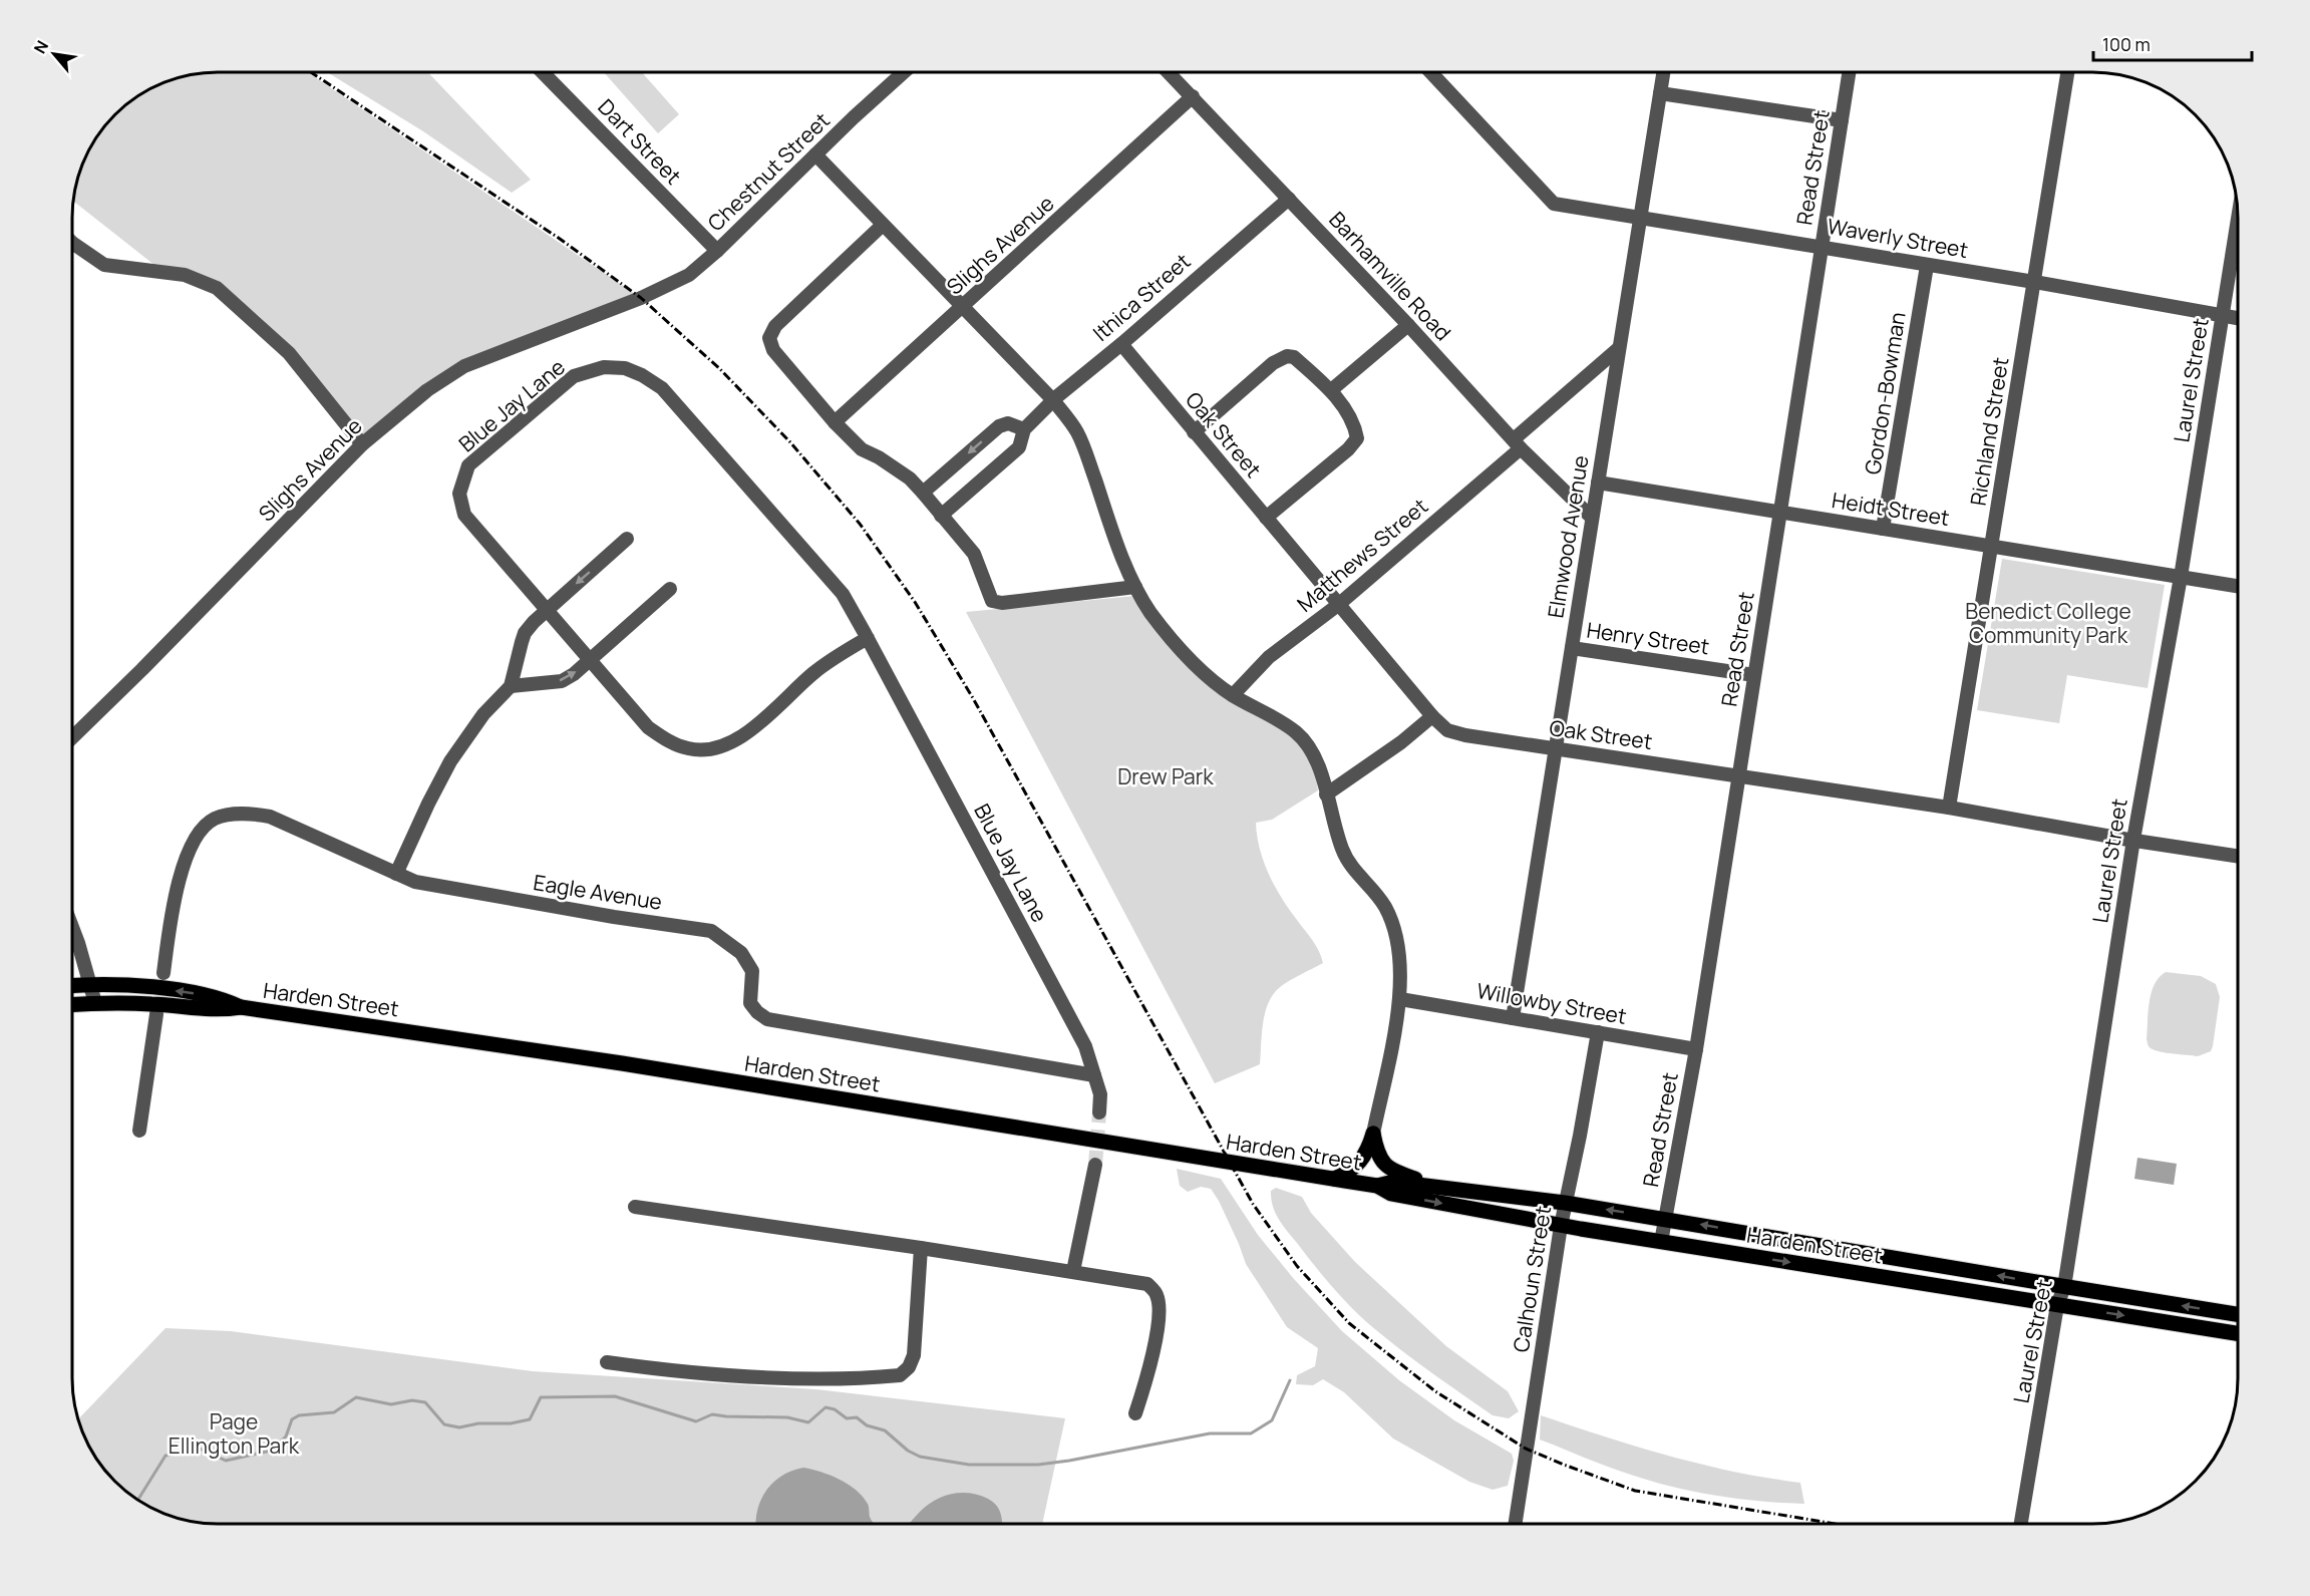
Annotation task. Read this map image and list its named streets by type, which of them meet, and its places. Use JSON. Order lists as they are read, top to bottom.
{
  "streets": {
    "main road": ["Harden Street"],
    "street": [
      "Dart Street",
      "Read Street",
      "Chestnut Street",
      "Waverly Street",
      "Slighs Avenue",
      "Barhamville Road",
      "Ithica Street",
      "Laurel Street",
      "Gordon-Bowman",
      "Blue Jay Lane",
      "Richland Street",
      "Oak Street",
      "Heidt Street",
      "Elmwood Avenue",
      "Matthews Street",
      "Henry Street",
      "Eagle Avenue",
      "Willowby Street",
      "Calhoun Street"
    ]
  },
  "crossings": [
    ["Dart Street", "Chestnut Street"],
    ["Read Street", "Waverly Street"],
    ["Read Street", "Oak Street"],
    ["Read Street", "Heidt Street"],
    ["Read Street", "Henry Street"],
    ["Read Street", "Harden Street"],
    ["Read Street", "Willowby Street"],
    ["Chestnut Street", "Slighs Avenue"],
    ["Waverly Street", "Laurel Street"],
    ["Waverly Street", "Gordon-Bowman"],
    ["Waverly Street", "Richland Street"],
    ["Waverly Street", "Elmwood Avenue"],
    ["Slighs Avenue", "Barhamville Road"],
    ["Barhamville Road", "Ithica Street"],
    ["Barhamville Road", "Elmwood Avenue"],
    ["Barhamville Road", "Matthews Street"],
    ["Ithica Street", "Oak Street"],
    ["Laurel Street", "Oak Street"],
    ["Laurel Street", "Heidt Street"],
    ["Laurel Street", "Harden Street"],
    ["Gordon-Bowman", "Heidt Street"],
    ["Blue Jay Lane", "Eagle Avenue"],
    ["Richland Street", "Oak Street"],
    ["Richland Street", "Heidt Street"],
    ["Oak Street", "Elmwood Avenue"],
    ["Oak Street", "Matthews Street"],
    ["Heidt Street", "Elmwood Avenue"],
    ["Elmwood Avenue", "Matthews Street"],
    ["Elmwood Avenue", "Henry Street"],
    ["Elmwood Avenue", "Willowby Street"],
    ["Harden Street", "Calhoun Street"],
    ["Willowby Street", "Calhoun Street"]
  ],
  "parks": ["Benedict College Community Park", "Drew Park", "Page Ellington Park"],
  "scale_bar": "100 m",
  "north": "top left"
}
